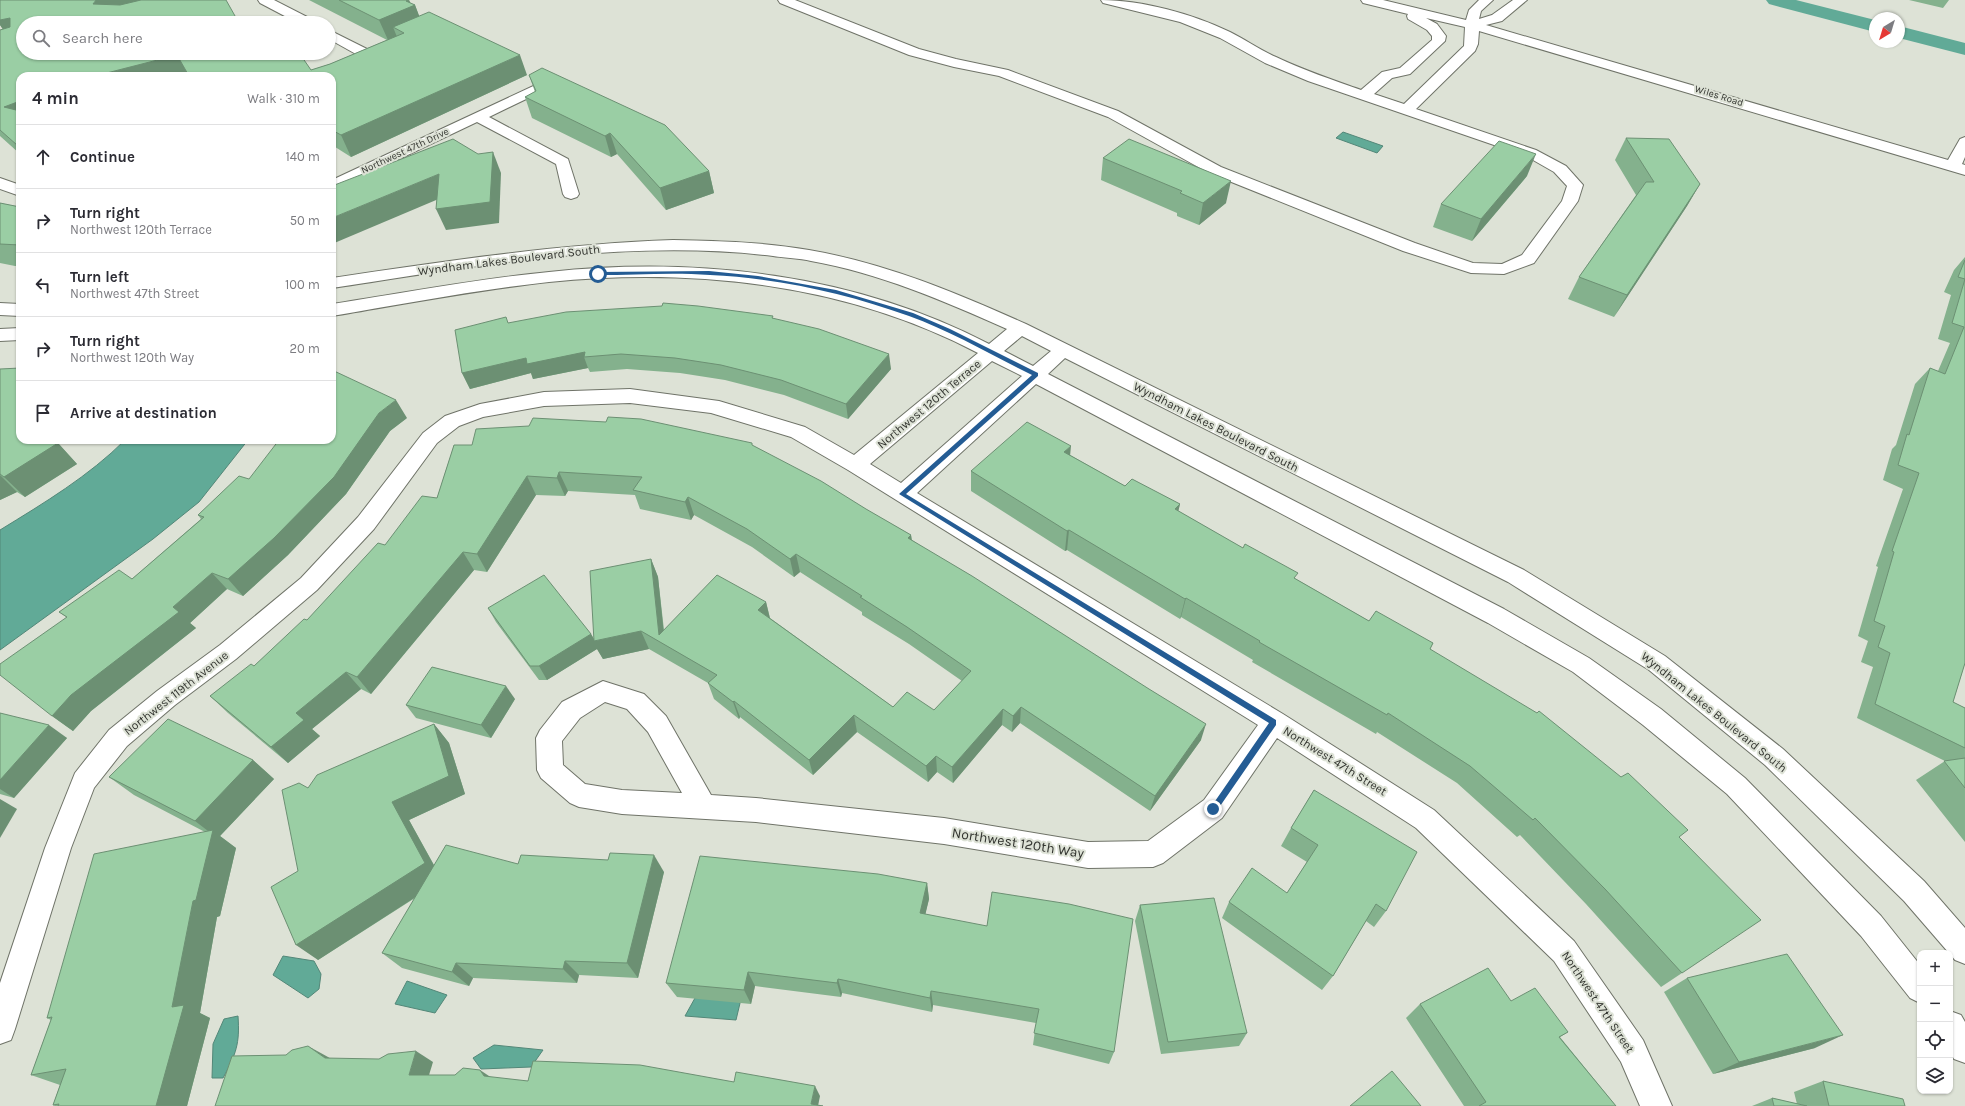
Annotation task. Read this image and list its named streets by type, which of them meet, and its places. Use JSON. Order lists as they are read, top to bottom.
{
  "streets": {
    "street": [
      "Wiles Road",
      "Northwest 47th Drive",
      "Wyndham Lakes Boulevard South",
      "Northwest 120th Terrace",
      "Northwest 119th Avenue",
      "Northwest 47th Street",
      "Northwest 120th Way"
    ]
  },
  "crossings": [
    ["Wyndham Lakes Boulevard South", "Northwest 120th Terrace"],
    ["Northwest 120th Terrace", "Northwest 47th Street"],
    ["Northwest 119th Avenue", "Northwest 47th Street"],
    ["Northwest 47th Street", "Northwest 120th Way"]
  ],
  "north": "bottom left",
  "page": {
    "search": "Search here",
    "heading": ["4 min", "Walk · 310 m"],
    "list": [
      ["Continue", "140 m"],
      ["Turn right", "Northwest 120th Terrace", "50 m"],
      ["Turn left", "Northwest 47th Street", "100 m"],
      ["Turn right", "Northwest 120th Way", "20 m"],
      "Arrive at destination"
    ],
    "map_buttons": ["+", "−"]
  }
}
